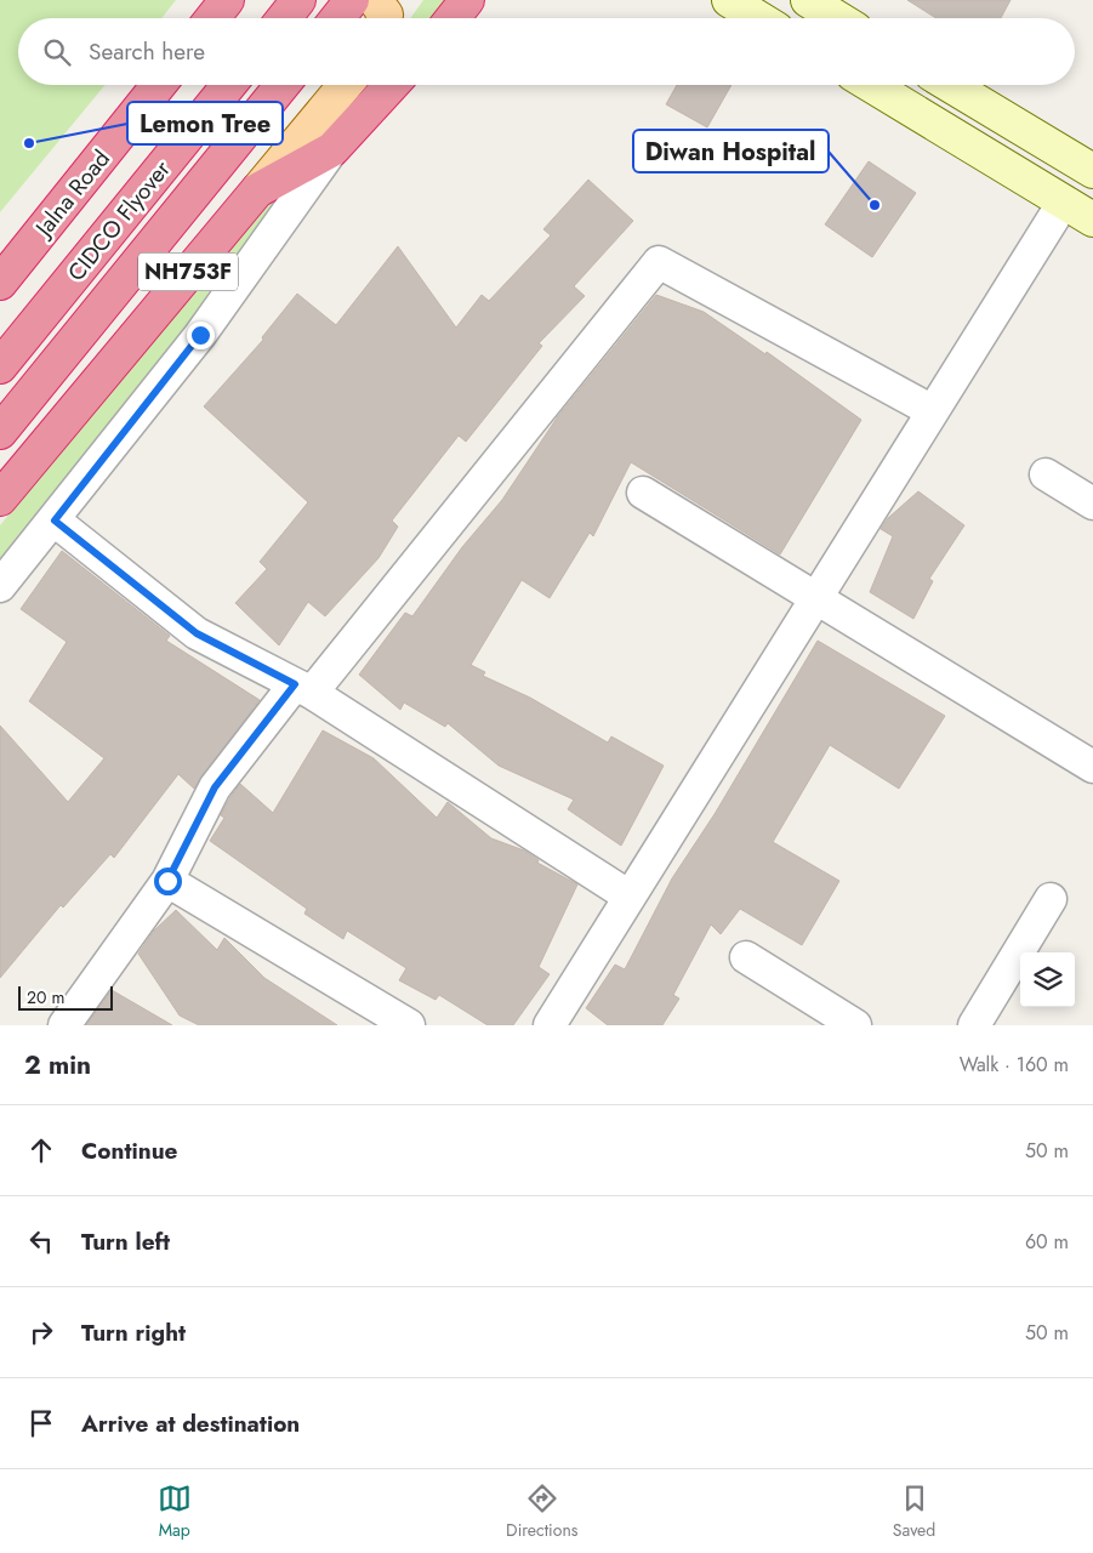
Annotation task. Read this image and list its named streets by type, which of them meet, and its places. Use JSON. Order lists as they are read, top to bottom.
{
  "streets": {
    "highway": ["Jalna Road", "CIDCO Flyover", "NH753F"]
  },
  "places": ["Lemon Tree", "Diwan Hospital"],
  "scale_bar": "20 m",
  "page": {
    "search": "Search here",
    "scale": "20 m",
    "heading": ["2 min", "Walk · 160 m"],
    "list": [
      ["Continue", "50 m"],
      ["Turn left", "60 m"],
      ["Turn right", "50 m"],
      "Arrive at destination"
    ],
    "nav": ["Map", "Directions", "Saved"]
  }
}
